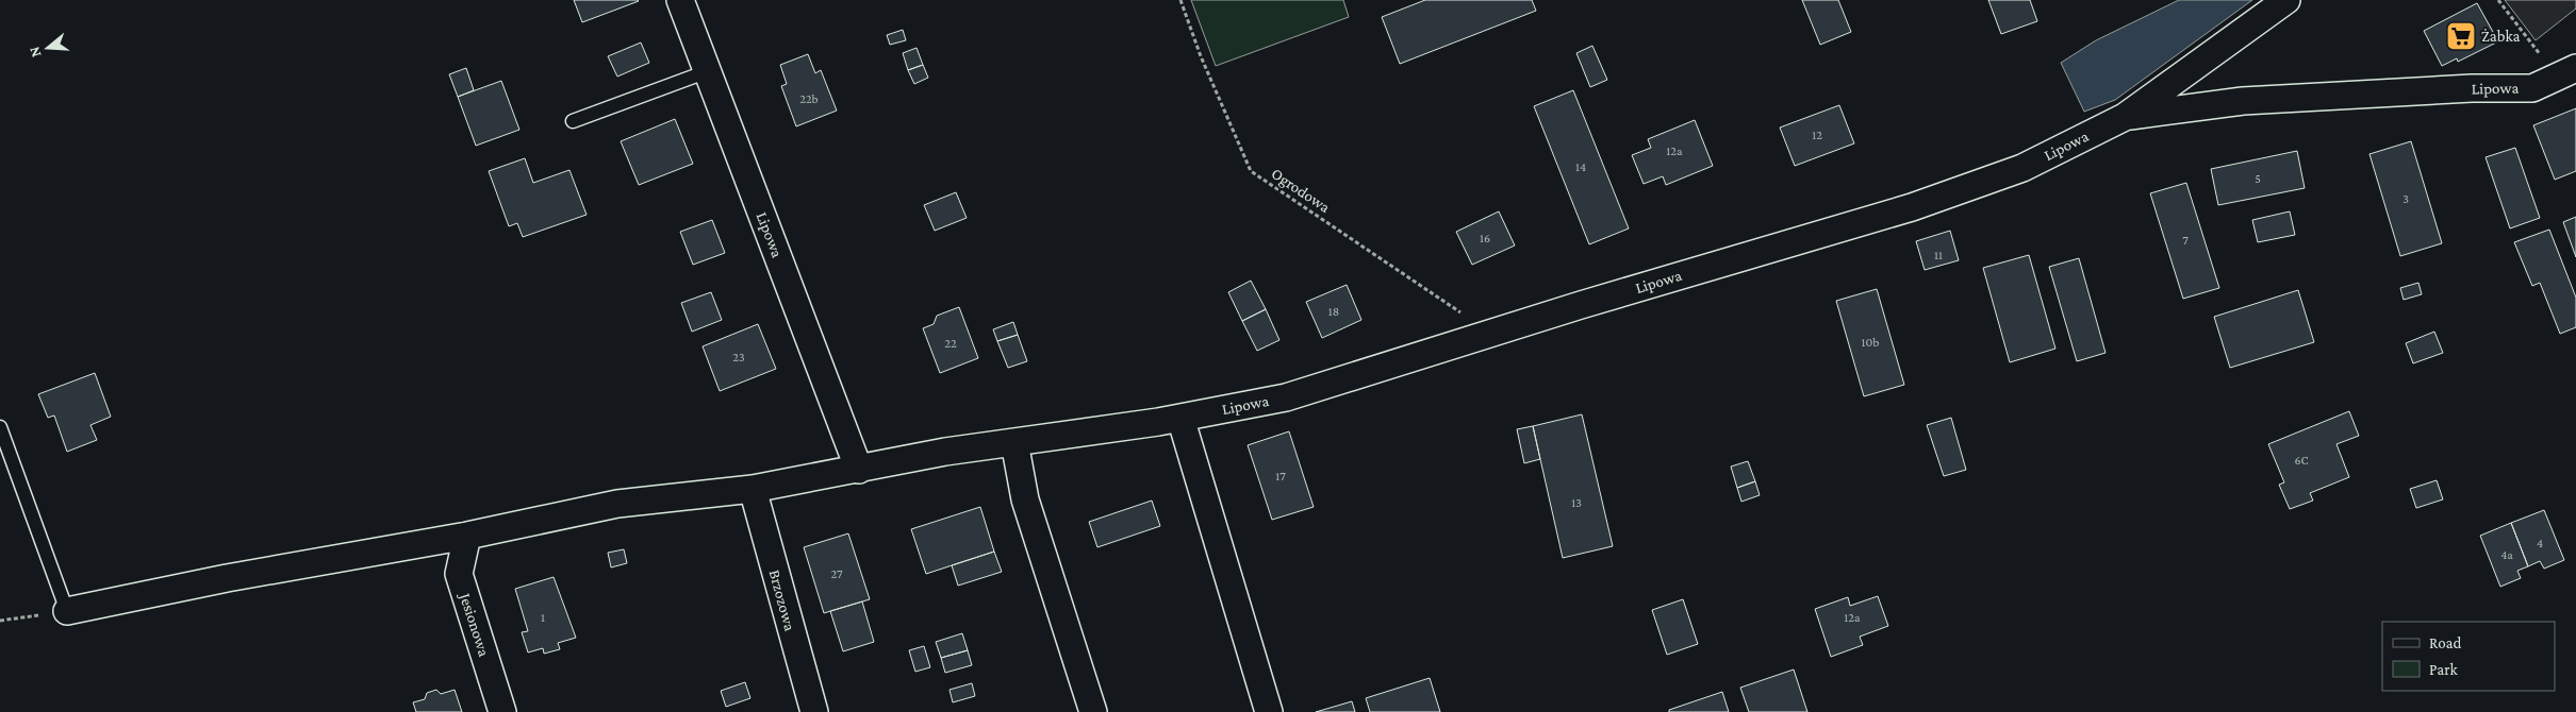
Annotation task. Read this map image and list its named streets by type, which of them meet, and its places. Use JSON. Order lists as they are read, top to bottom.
{
  "streets": {
    "street": ["Lipowa", "Brzozowa", "Jesionowa"],
    "path": ["Ogrodowa"]
  },
  "crossings": [
    ["Lipowa", "Ogrodowa"],
    ["Lipowa", "Brzozowa"],
    ["Lipowa", "Jesionowa"]
  ],
  "places": {
    "supermarket": ["Żabka"]
  },
  "house_numbers": [
    "22b",
    "12",
    "12a",
    "14",
    "5",
    "3",
    "16",
    "7",
    "11",
    "18",
    "10b",
    "22",
    "23",
    "6C",
    "17",
    "13",
    "4",
    "4a",
    "27",
    "1",
    "12a"
  ],
  "legend": ["Road", "Park"],
  "north": "left"
}
